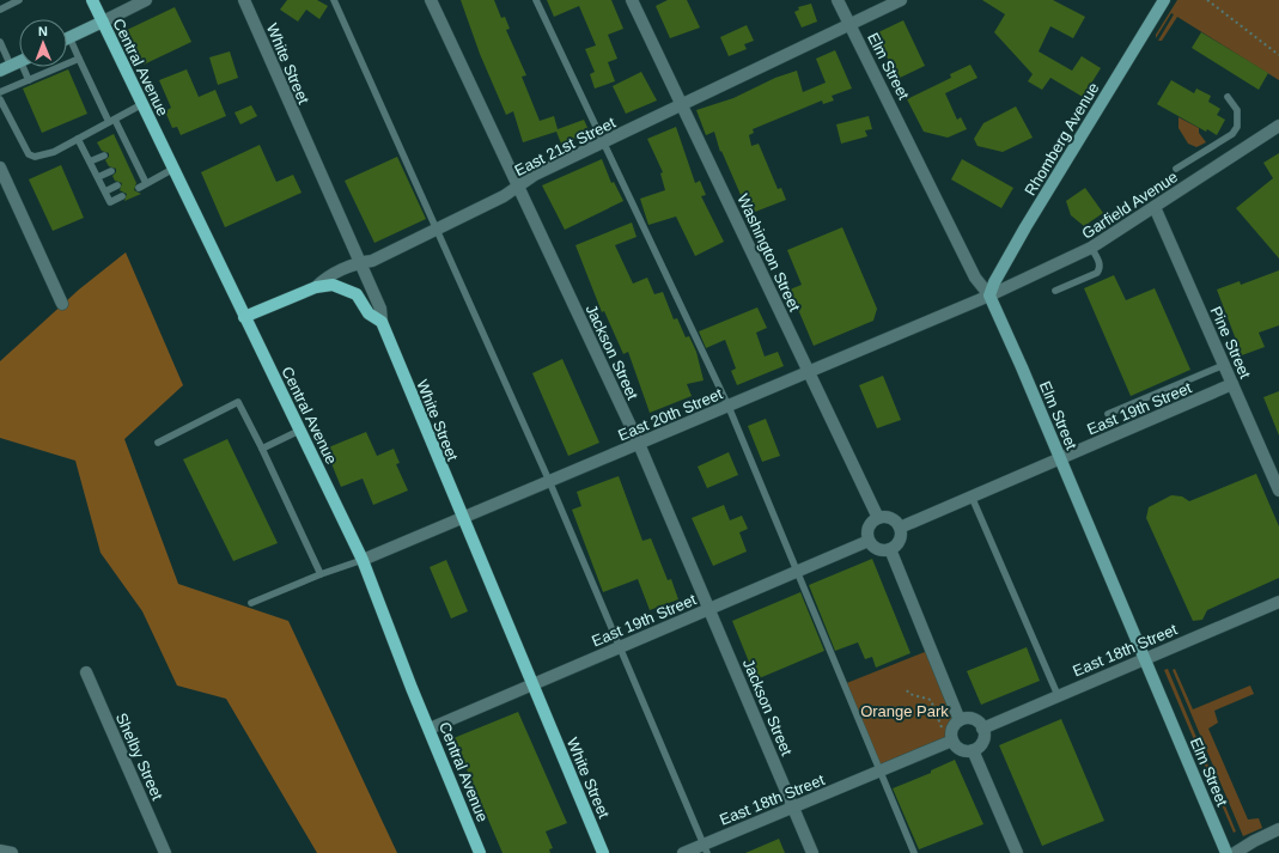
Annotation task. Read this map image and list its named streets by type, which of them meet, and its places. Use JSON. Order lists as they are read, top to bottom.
{
  "streets": {
    "main road": [
      "White Street",
      "Elm Street",
      "Central Avenue",
      "Rhomberg Avenue",
      "East 21st Street"
    ],
    "street": [
      "Garfield Avenue",
      "Washington Street",
      "Pine Street",
      "Jackson Street",
      "East 19th Street",
      "East 20th Street",
      "East 18th Street",
      "Shelby Street"
    ]
  },
  "crossings": [
    ["White Street", "East 21st Street"],
    ["White Street", "East 19th Street"],
    ["White Street", "East 20th Street"],
    ["Elm Street", "Rhomberg Avenue"],
    ["Elm Street", "East 21st Street"],
    ["Elm Street", "Garfield Avenue"],
    ["Elm Street", "East 19th Street"],
    ["Elm Street", "East 20th Street"],
    ["Elm Street", "East 18th Street"],
    ["Central Avenue", "East 21st Street"],
    ["Central Avenue", "East 19th Street"],
    ["Central Avenue", "East 20th Street"],
    ["Rhomberg Avenue", "Garfield Avenue"],
    ["Rhomberg Avenue", "East 20th Street"],
    ["East 21st Street", "Washington Street"],
    ["East 21st Street", "Jackson Street"],
    ["Garfield Avenue", "Pine Street"],
    ["Garfield Avenue", "East 20th Street"],
    ["Washington Street", "East 19th Street"],
    ["Washington Street", "East 20th Street"],
    ["Pine Street", "East 19th Street"],
    ["Jackson Street", "East 19th Street"],
    ["Jackson Street", "East 20th Street"],
    ["Jackson Street", "East 18th Street"]
  ],
  "parks": ["Orange Park"],
  "north": "top"
}
